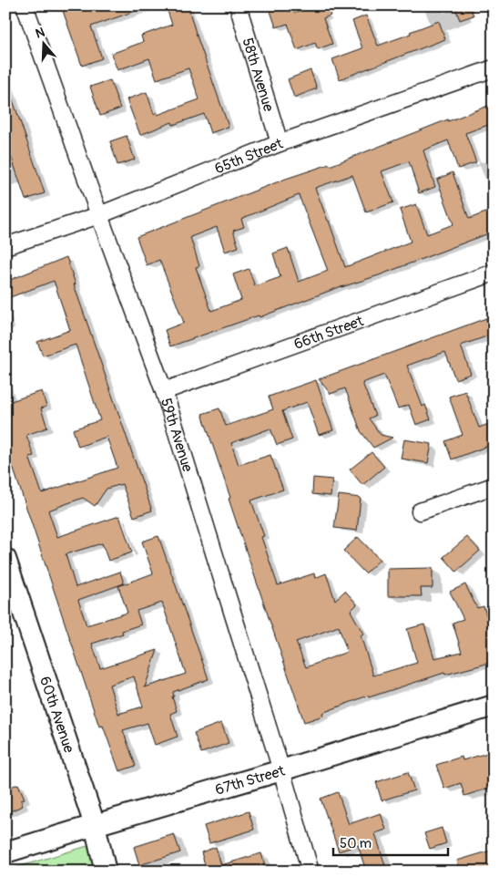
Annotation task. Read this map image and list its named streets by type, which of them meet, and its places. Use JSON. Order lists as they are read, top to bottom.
{
  "streets": {
    "street": [
      "58th Avenue",
      "65th Street",
      "66th Street",
      "59th Avenue",
      "60th Avenue",
      "67th Street"
    ]
  },
  "crossings": [
    ["58th Avenue", "65th Street"],
    ["65th Street", "59th Avenue"],
    ["66th Street", "59th Avenue"],
    ["59th Avenue", "67th Street"],
    ["60th Avenue", "67th Street"]
  ],
  "scale_bar": "50 m",
  "north": "top"
}
